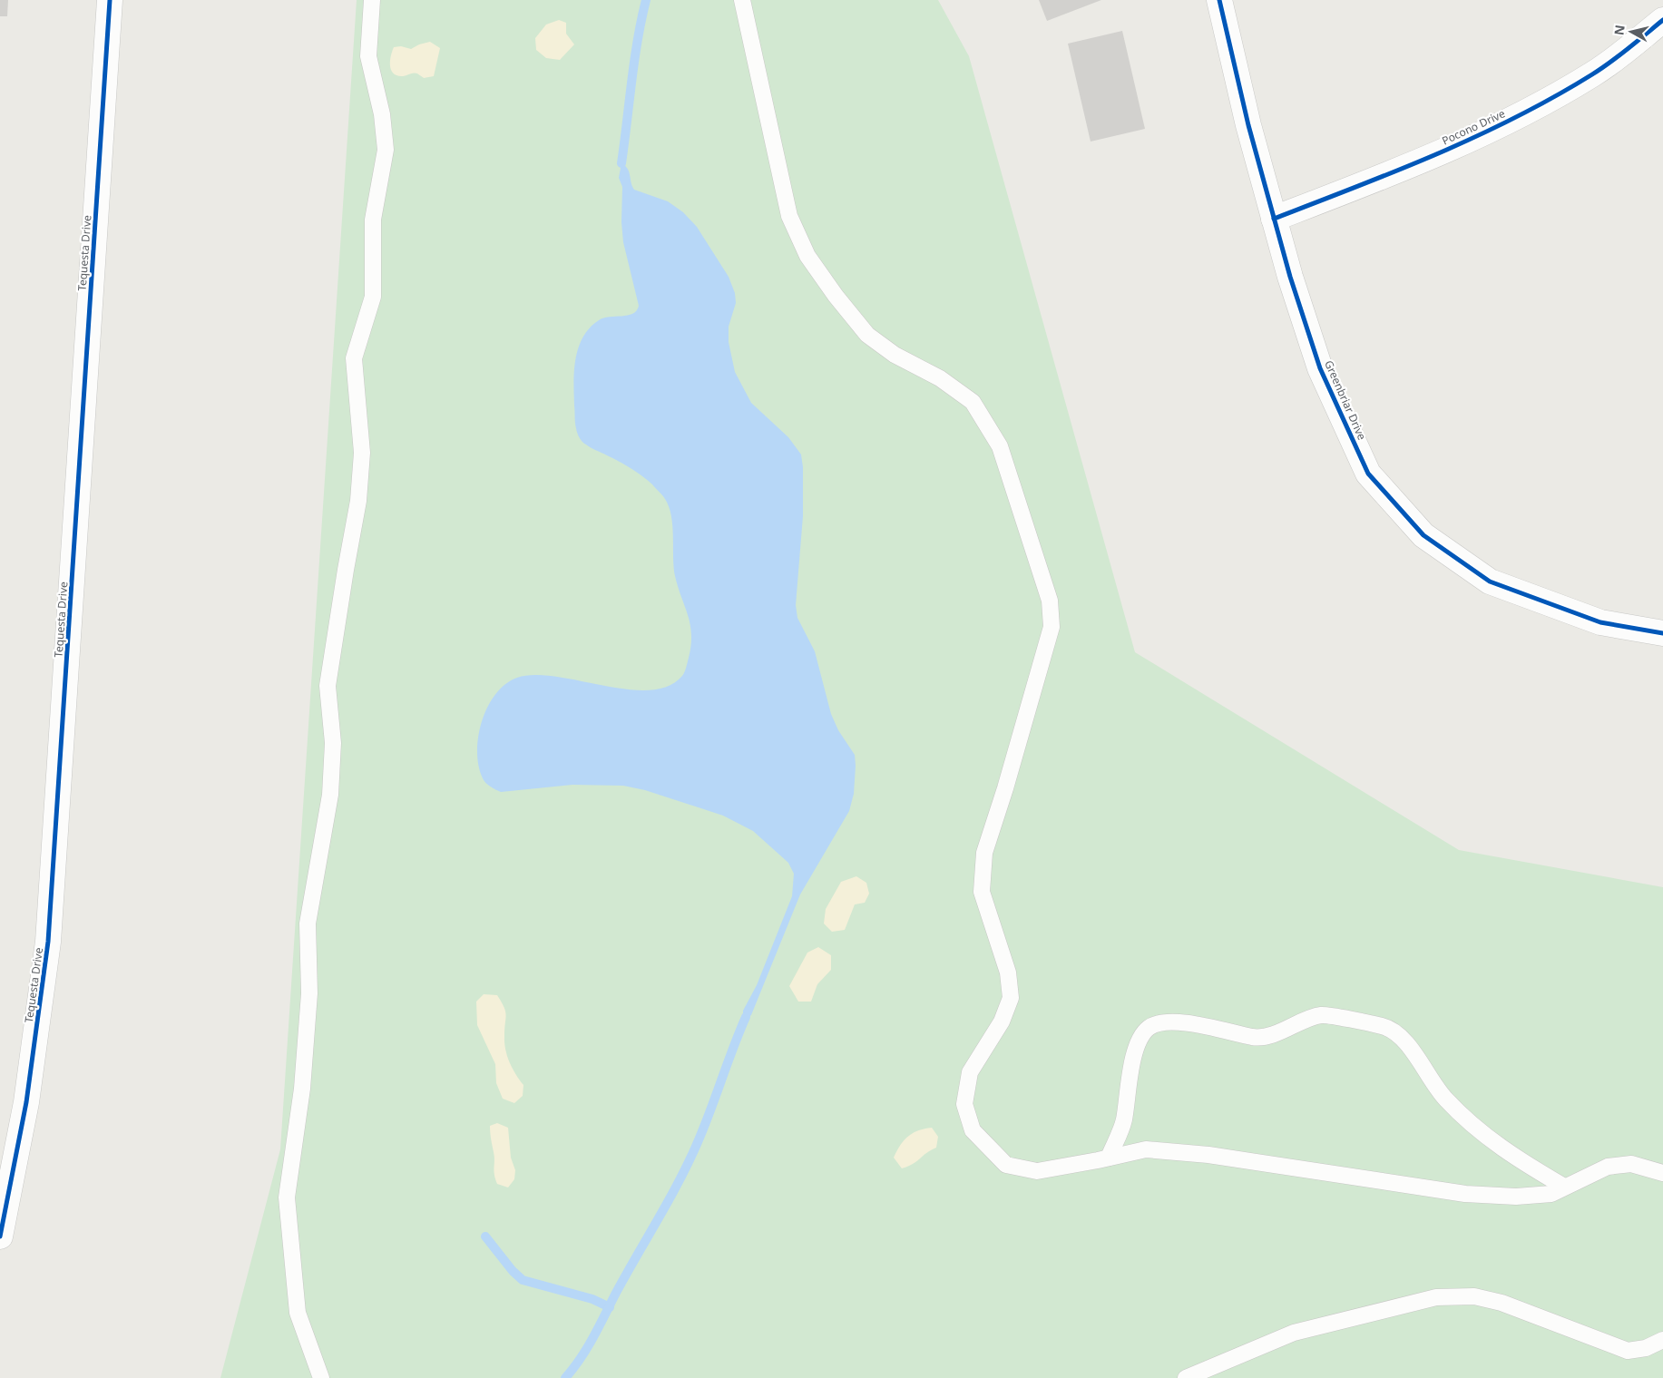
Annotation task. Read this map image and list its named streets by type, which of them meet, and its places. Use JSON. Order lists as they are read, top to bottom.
{
  "streets": {
    "street": ["Pocono Drive", "Tequesta Drive", "Greenbriar Drive"]
  },
  "crossings": [
    ["Pocono Drive", "Greenbriar Drive"]
  ],
  "north": "left"
}
